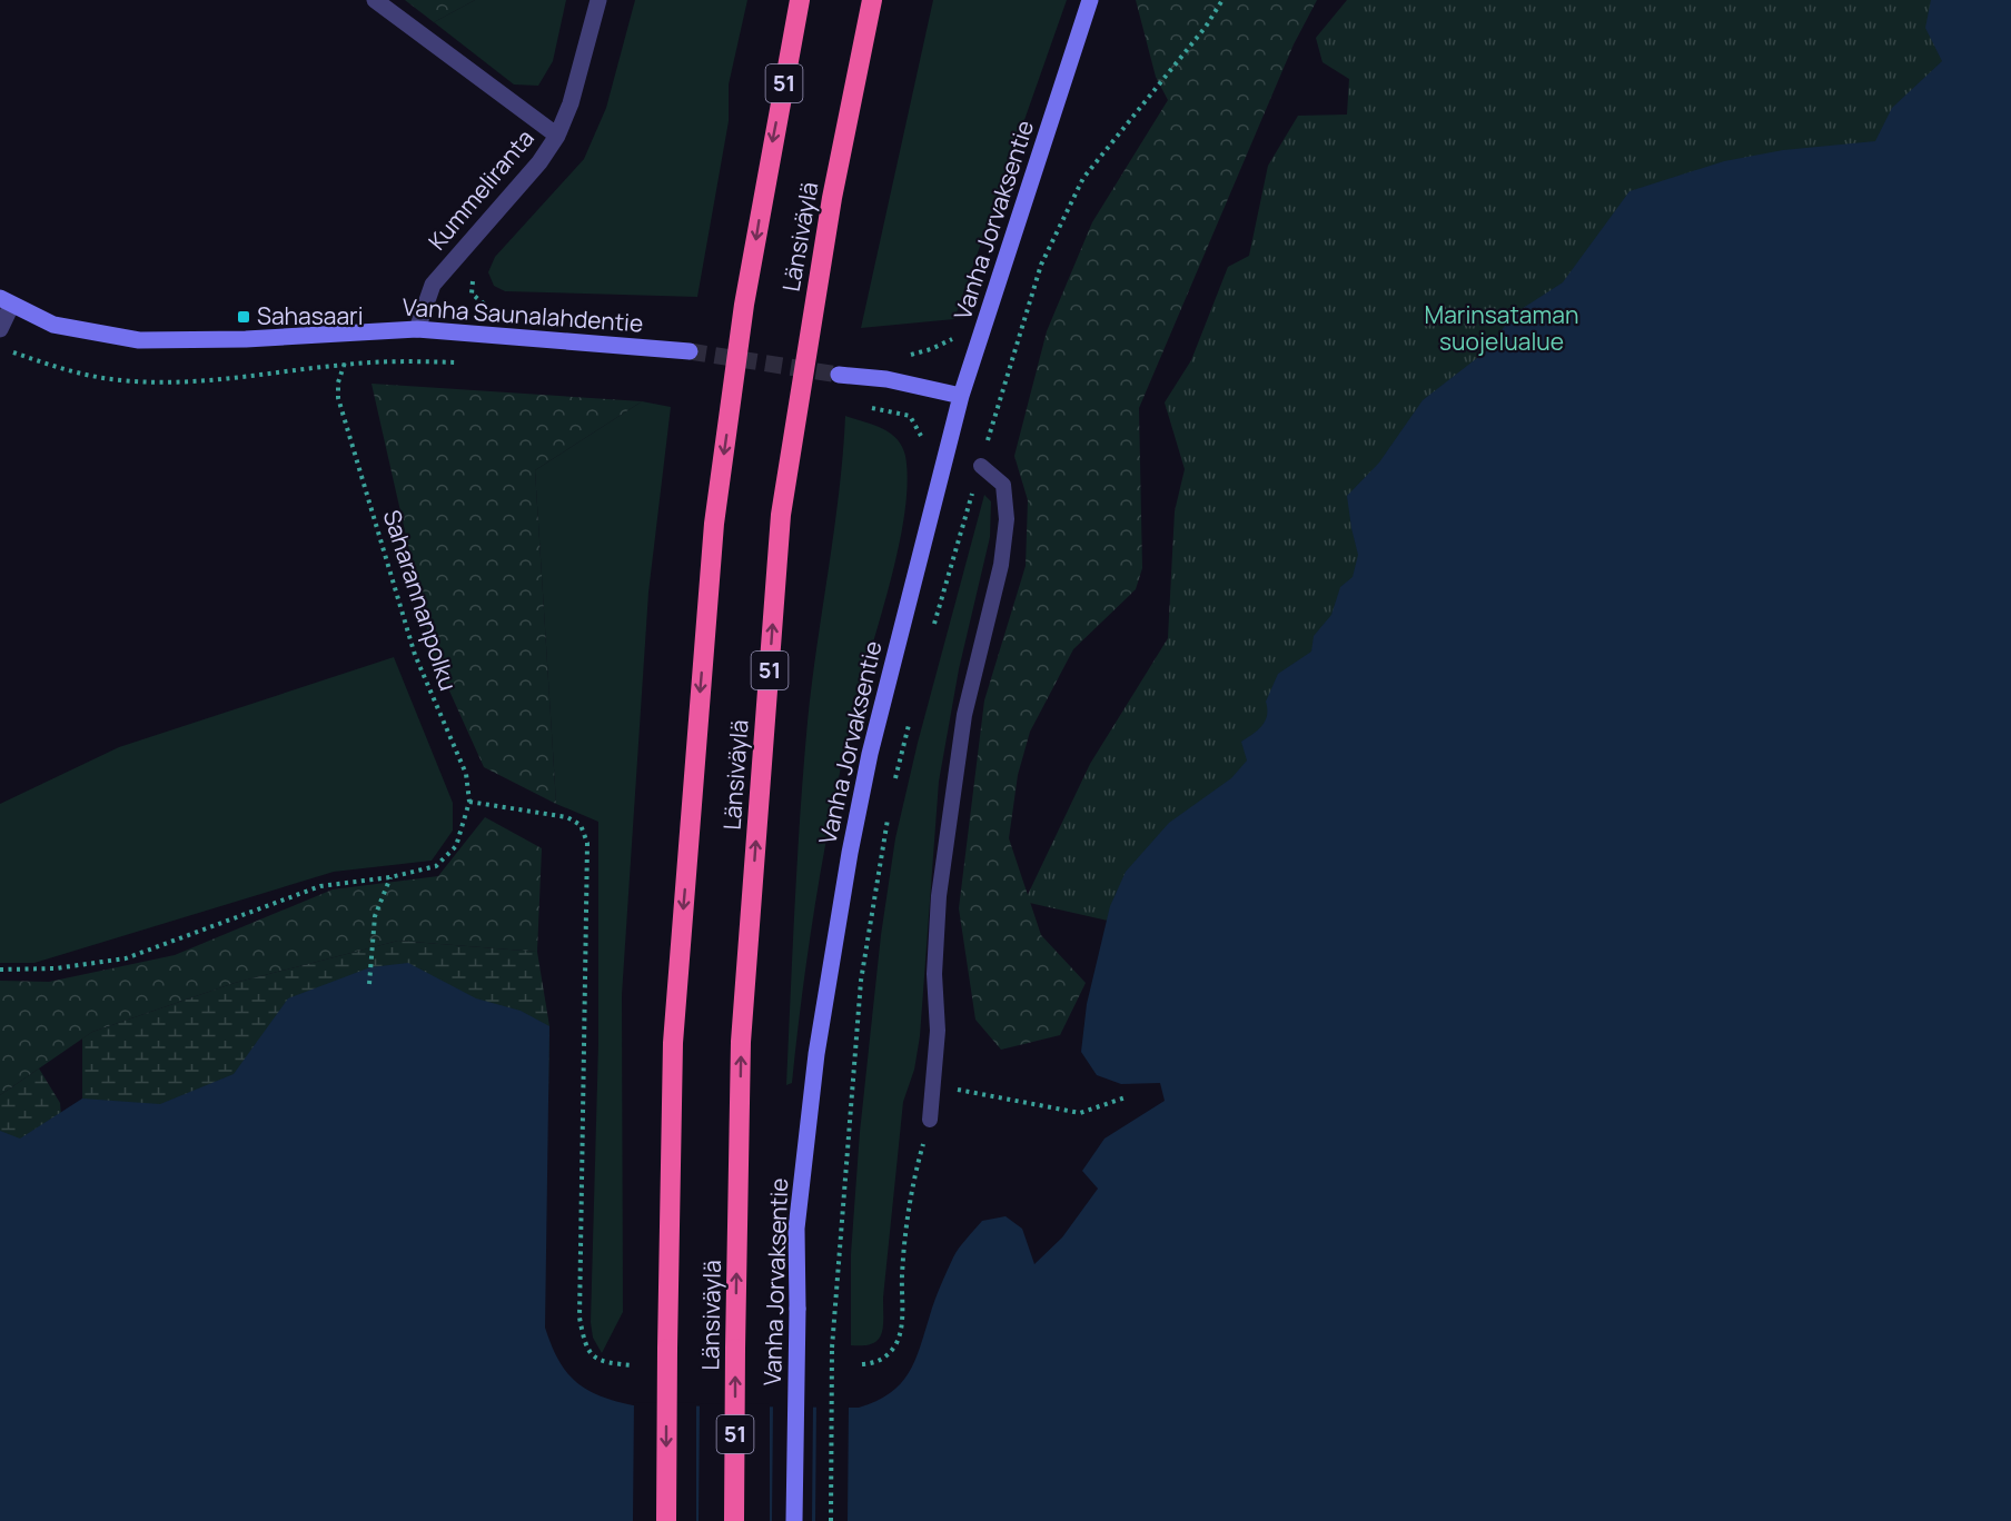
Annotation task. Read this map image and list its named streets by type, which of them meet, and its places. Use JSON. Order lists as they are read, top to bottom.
{
  "streets": {
    "highway": ["51", "Länsiväylä"],
    "main road": ["Vanha Jorvaksentie", "Vanha Saunalahdentie"],
    "street": ["Kummeliranta"],
    "path": ["Saharannanpolku"]
  },
  "crossings": [
    ["Kummeliranta", "Vanha Saunalahdentie"]
  ],
  "parks": ["Marinsataman suojelualue"],
  "places": {
    "transit": ["Sahasaari"]
  }
}
